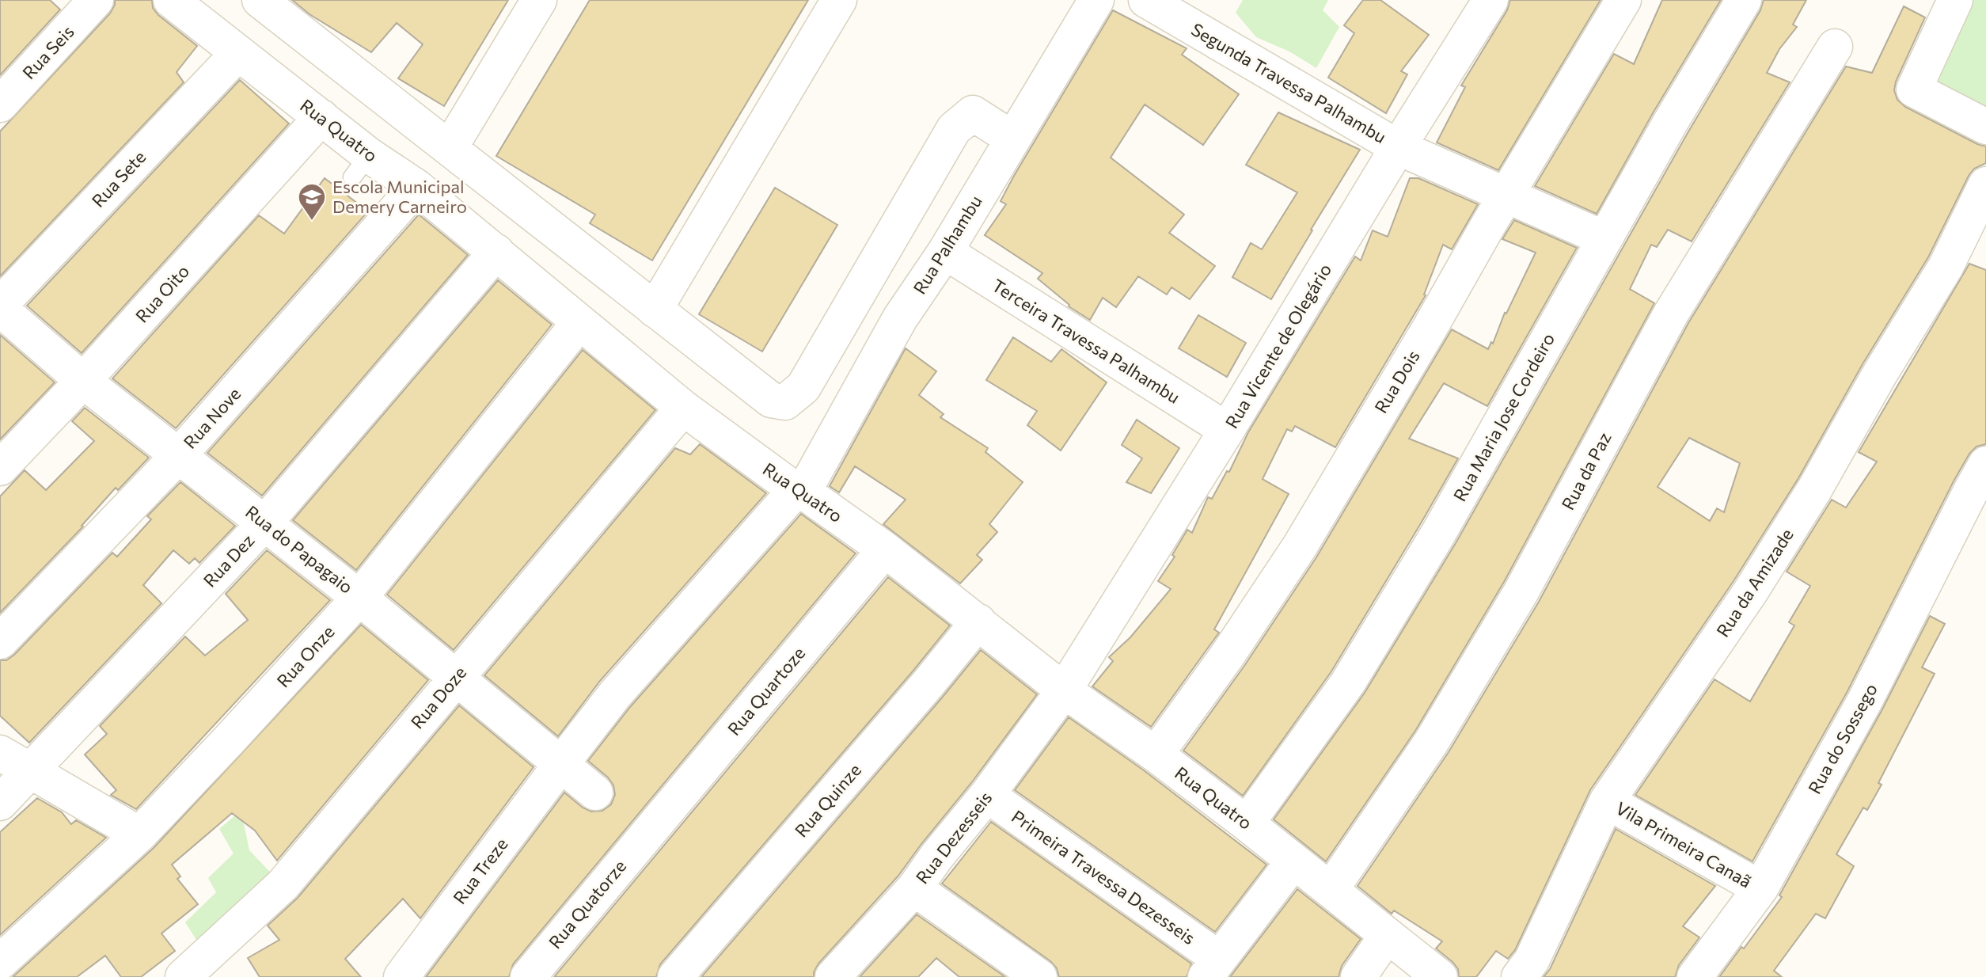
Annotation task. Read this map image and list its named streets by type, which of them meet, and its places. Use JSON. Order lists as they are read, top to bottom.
{
  "streets": {
    "street": [
      "Rua Seis",
      "Segunda Travessa Palhambu",
      "Rua Quatro",
      "Rua Sete",
      "Rua Palhambu",
      "Rua Oito",
      "Terceira Travessa Palhambu",
      "Rua Vicente de Olegário",
      "Rua Dois",
      "Rua Maria Jose Cordeiro",
      "Rua Nove",
      "Rua da Paz",
      "Rua do Papagaio",
      "Rua Dez",
      "Rua da Amizade",
      "Rua Onze",
      "Rua Quartoze",
      "Rua Doze",
      "Rua do Sossego",
      "Rua Quinze",
      "Rua Dezesseis",
      "Vila Primeira Canaã",
      "Rua Treze",
      "Primeira Travessa Dezesseis",
      "Rua Quatorze"
    ]
  },
  "crossings": [
    ["Segunda Travessa Palhambu", "Rua Vicente de Olegário"],
    ["Segunda Travessa Palhambu", "Rua Dois"],
    ["Segunda Travessa Palhambu", "Rua Maria Jose Cordeiro"],
    ["Rua Quatro", "Rua Sete"],
    ["Rua Quatro", "Rua Palhambu"],
    ["Rua Quatro", "Rua Oito"],
    ["Rua Quatro", "Rua Vicente de Olegário"],
    ["Rua Quatro", "Rua Dois"],
    ["Rua Quatro", "Rua Maria Jose Cordeiro"],
    ["Rua Quatro", "Rua Nove"],
    ["Rua Quatro", "Rua da Paz"],
    ["Rua Quatro", "Rua Dez"],
    ["Rua Quatro", "Rua Onze"],
    ["Rua Quatro", "Rua Quartoze"],
    ["Rua Quatro", "Rua Doze"],
    ["Rua Quatro", "Rua Quinze"],
    ["Rua Quatro", "Rua Dezesseis"],
    ["Rua Sete", "Rua do Papagaio"],
    ["Rua Palhambu", "Terceira Travessa Palhambu"],
    ["Rua Oito", "Rua do Papagaio"],
    ["Terceira Travessa Palhambu", "Rua Vicente de Olegário"],
    ["Rua Vicente de Olegário", "Rua Dezesseis"],
    ["Rua Nove", "Rua do Papagaio"],
    ["Rua do Papagaio", "Rua Dez"],
    ["Rua do Papagaio", "Rua Onze"],
    ["Rua do Papagaio", "Rua Doze"],
    ["Rua do Papagaio", "Rua Treze"],
    ["Rua da Amizade", "Vila Primeira Canaã"],
    ["Rua Quartoze", "Rua Quatorze"],
    ["Rua do Sossego", "Vila Primeira Canaã"],
    ["Rua Dezesseis", "Primeira Travessa Dezesseis"]
  ],
  "places": {
    "school or university": ["Escola Municipal Demery Carneiro"]
  }
}
